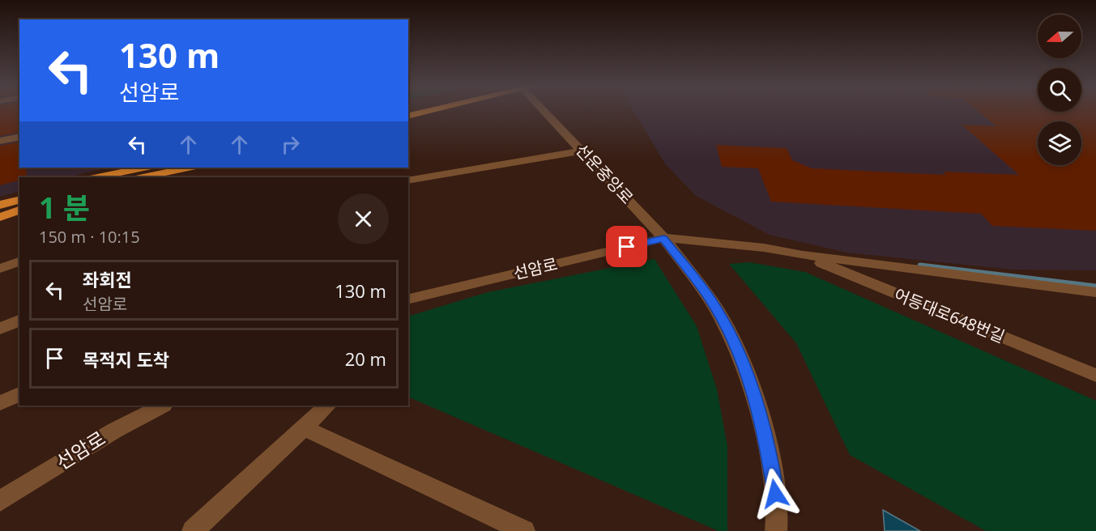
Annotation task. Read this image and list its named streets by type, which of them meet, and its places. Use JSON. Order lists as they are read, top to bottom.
{
  "streets": {
    "street": ["선운중앙로", "선암로", "어등대로648번길"]
  },
  "crossings": [
    ["선운중앙로", "선암로"],
    ["선암로", "어등대로648번길"]
  ],
  "north": "left",
  "page": {
    "turn": ["130 m", "선암로"],
    "heading": ["1 분", "150 m · 10:15"],
    "list": [
      {
        "name": "좌회전",
        "note": "선암로",
        "value": "130 m"
      },
      {
        "name": "목적지 도착",
        "value": "20 m"
      }
    ]
  }
}
